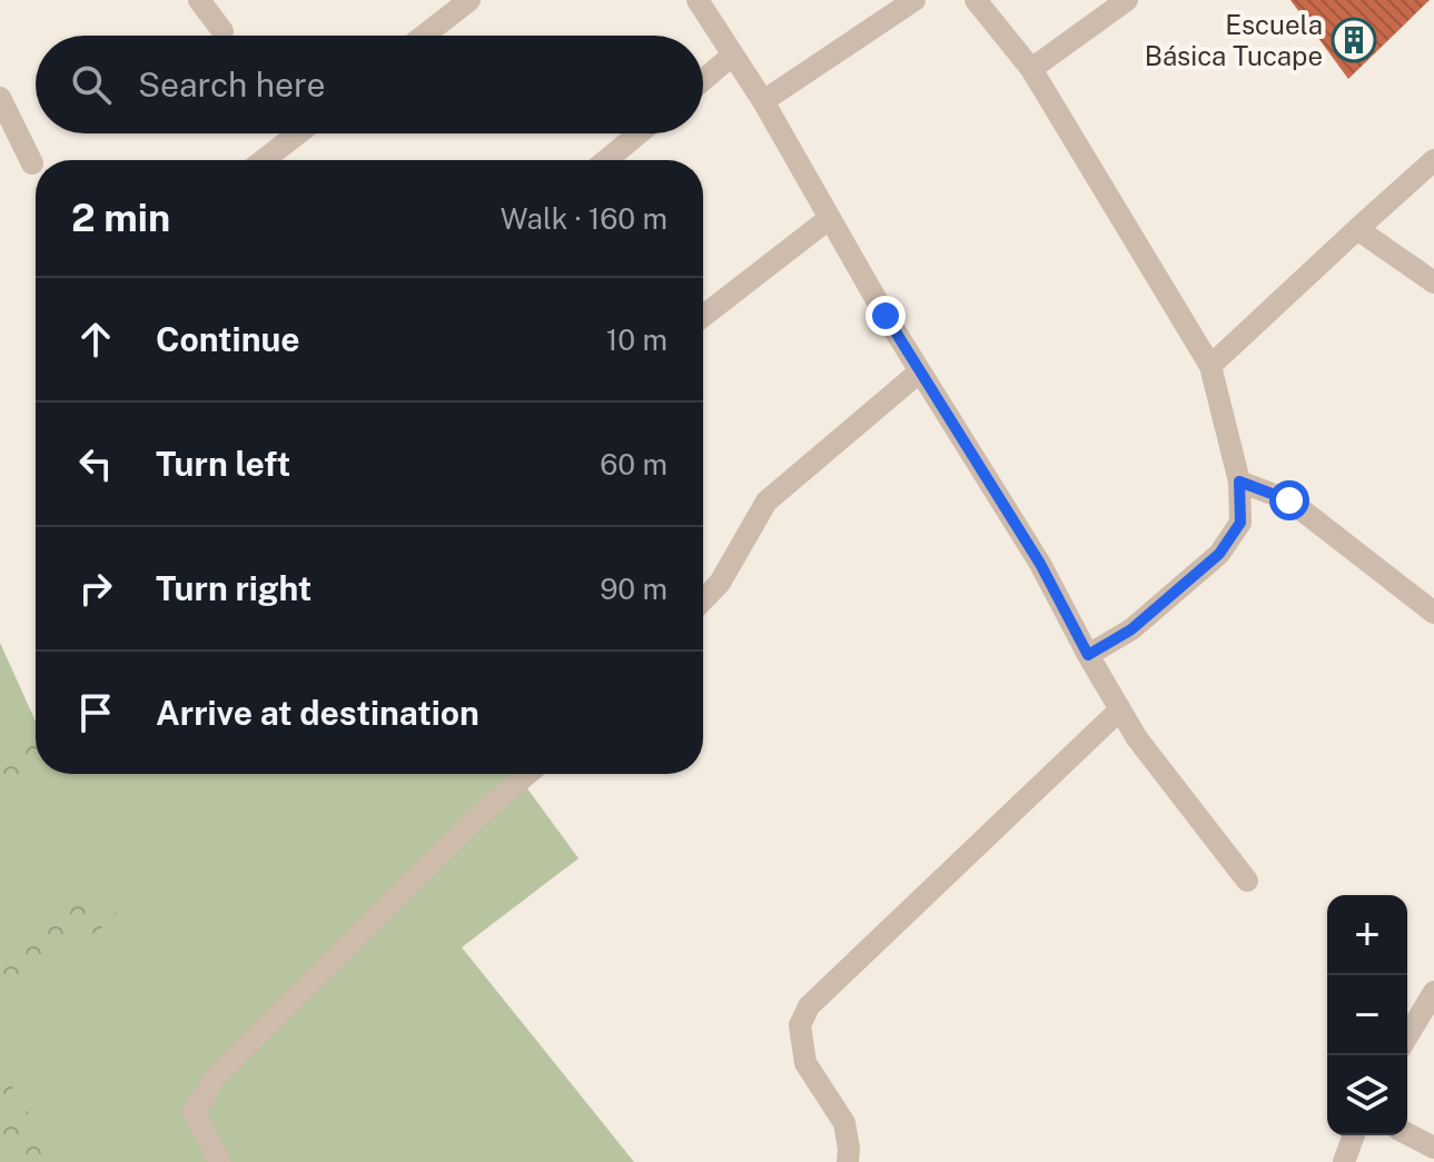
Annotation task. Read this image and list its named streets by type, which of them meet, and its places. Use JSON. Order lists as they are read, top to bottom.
{
  "places": {
    "building": ["Escuela Básica Tucape"]
  },
  "page": {
    "search": "Search here",
    "heading": ["2 min", "Walk · 160 m"],
    "list": [
      ["Continue", "10 m"],
      ["Turn left", "60 m"],
      ["Turn right", "90 m"],
      "Arrive at destination"
    ],
    "map_buttons": ["+", "−"]
  }
}
